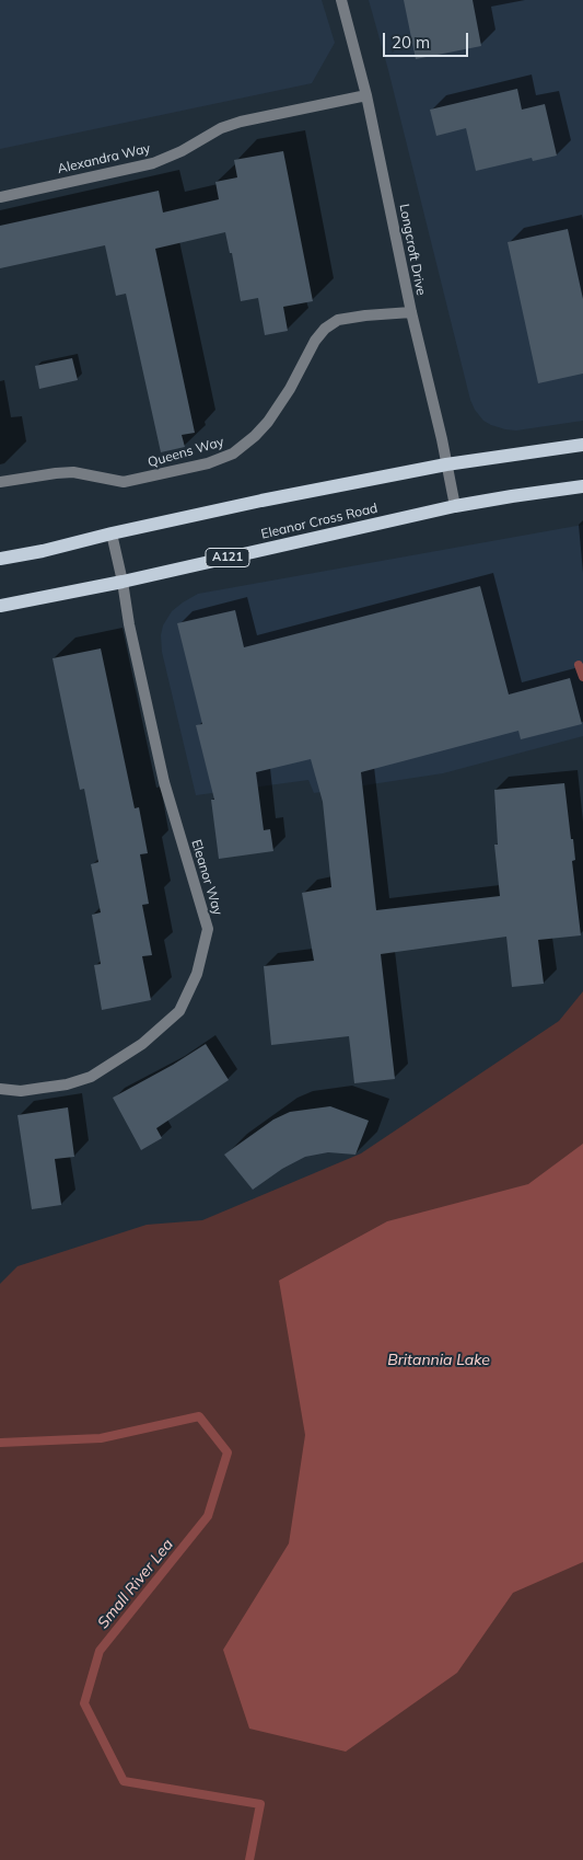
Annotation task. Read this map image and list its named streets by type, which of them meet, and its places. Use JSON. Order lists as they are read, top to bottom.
{
  "streets": {
    "main road": ["Eleanor Cross Road", "A121"],
    "street": [
      "Alexandra Way",
      "Longcroft Drive",
      "Queens Way",
      "Eleanor Way"
    ]
  },
  "crossings": [
    ["Alexandra Way", "Longcroft Drive"],
    ["Longcroft Drive", "Queens Way"],
    ["Longcroft Drive", "Eleanor Cross Road"],
    ["Eleanor Cross Road", "Eleanor Way"]
  ],
  "water": ["Britannia Lake", "Small River Lea"],
  "scale_bar": "20 m"
}
